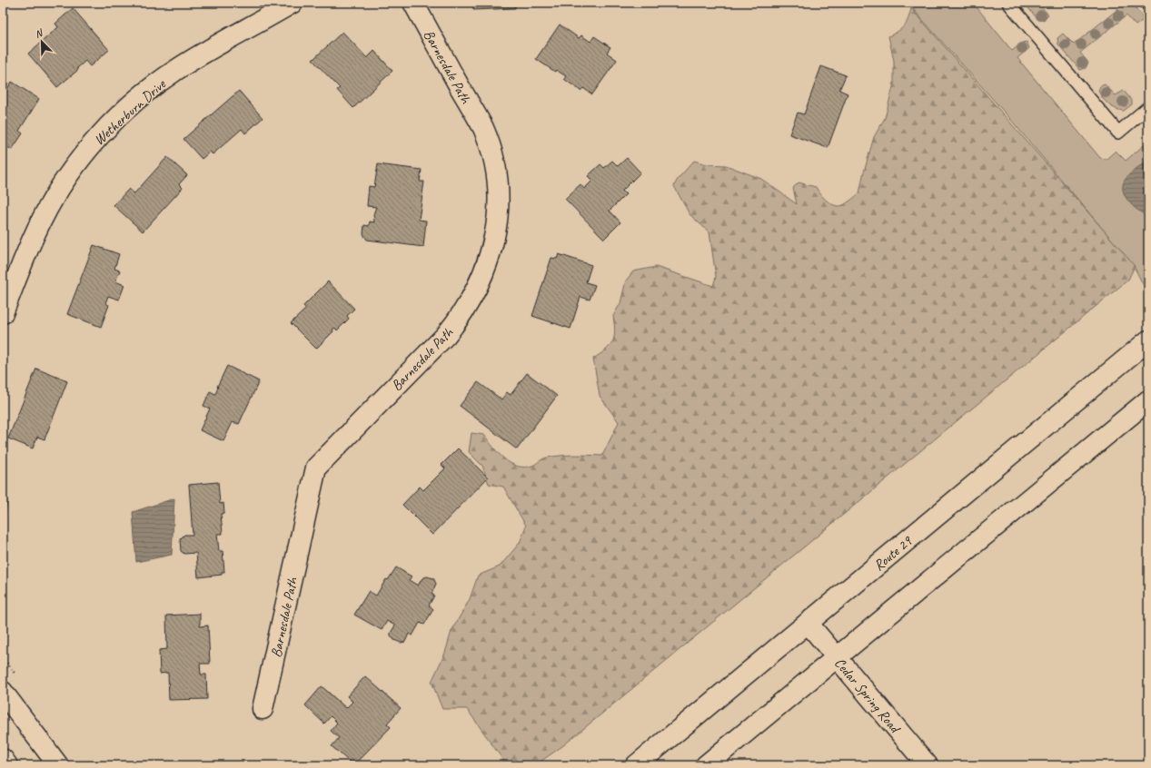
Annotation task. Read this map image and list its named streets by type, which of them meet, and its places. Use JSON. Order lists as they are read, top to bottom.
{
  "streets": {
    "street": [
      "Barnesdale Path",
      "Wetherburn Drive",
      "Route 29",
      "Cedar Spring Road"
    ]
  },
  "crossings": [
    ["Route 29", "Cedar Spring Road"]
  ],
  "north": "top left"
}
